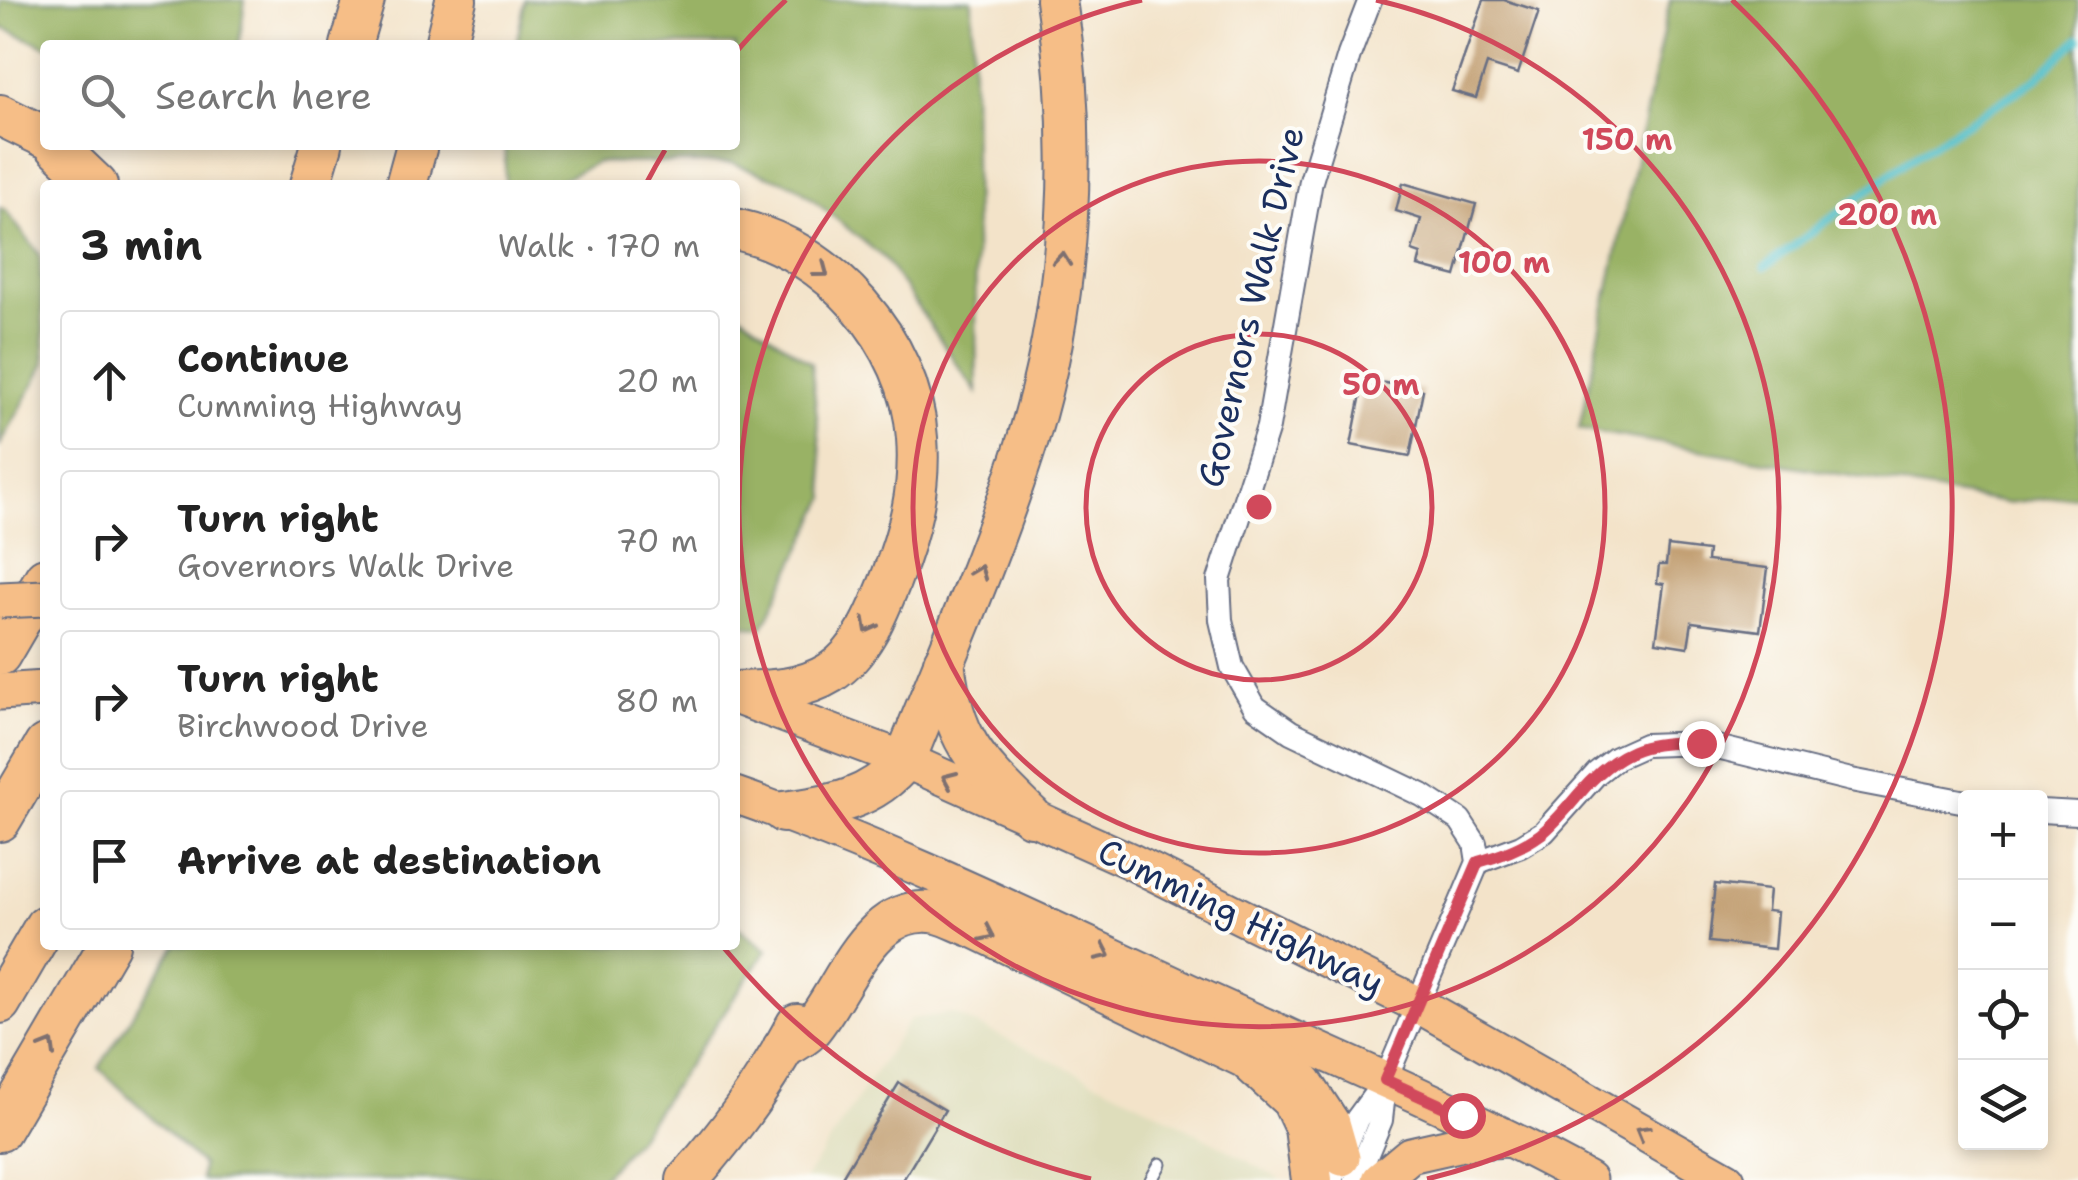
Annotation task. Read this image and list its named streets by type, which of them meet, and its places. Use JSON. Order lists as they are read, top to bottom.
{
  "streets": {
    "main road": ["Cumming Highway"],
    "street": ["Governors Walk Drive"]
  },
  "page": {
    "search": "Search here",
    "heading": ["3 min", "Walk · 170 m"],
    "list": [
      ["Continue", "Cumming Highway", "20 m"],
      ["Turn right", "Governors Walk Drive", "70 m"],
      ["Turn right", "Birchwood Drive", "80 m"],
      "Arrive at destination"
    ],
    "map_buttons": ["+", "−"]
  },
  "rings": [
    "150 m",
    "200 m",
    "100 m",
    "50 m"
  ]
}
